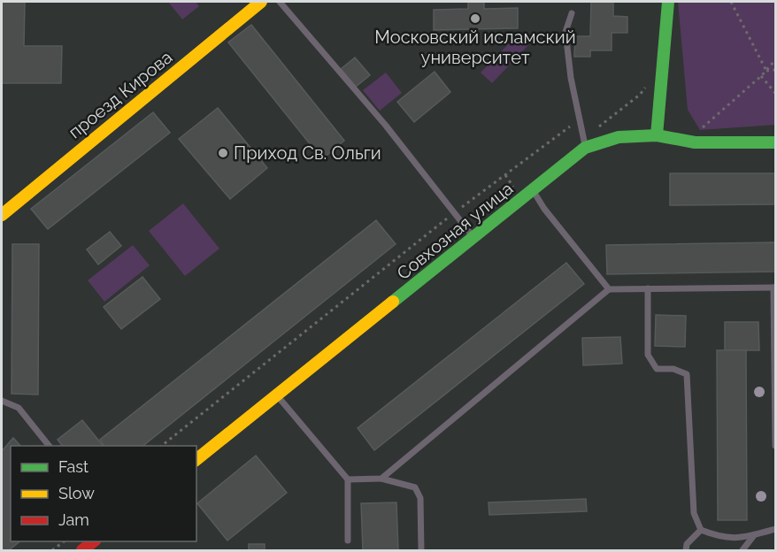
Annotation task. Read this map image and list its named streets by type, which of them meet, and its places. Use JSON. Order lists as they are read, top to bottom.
{
  "streets": {
    "street": ["проезд Кирова", "Совхозная улица"]
  },
  "places": ["Московский исламский университет", "Приход Св. Ольги"],
  "legend": ["Fast", "Slow", "Jam"]
}
